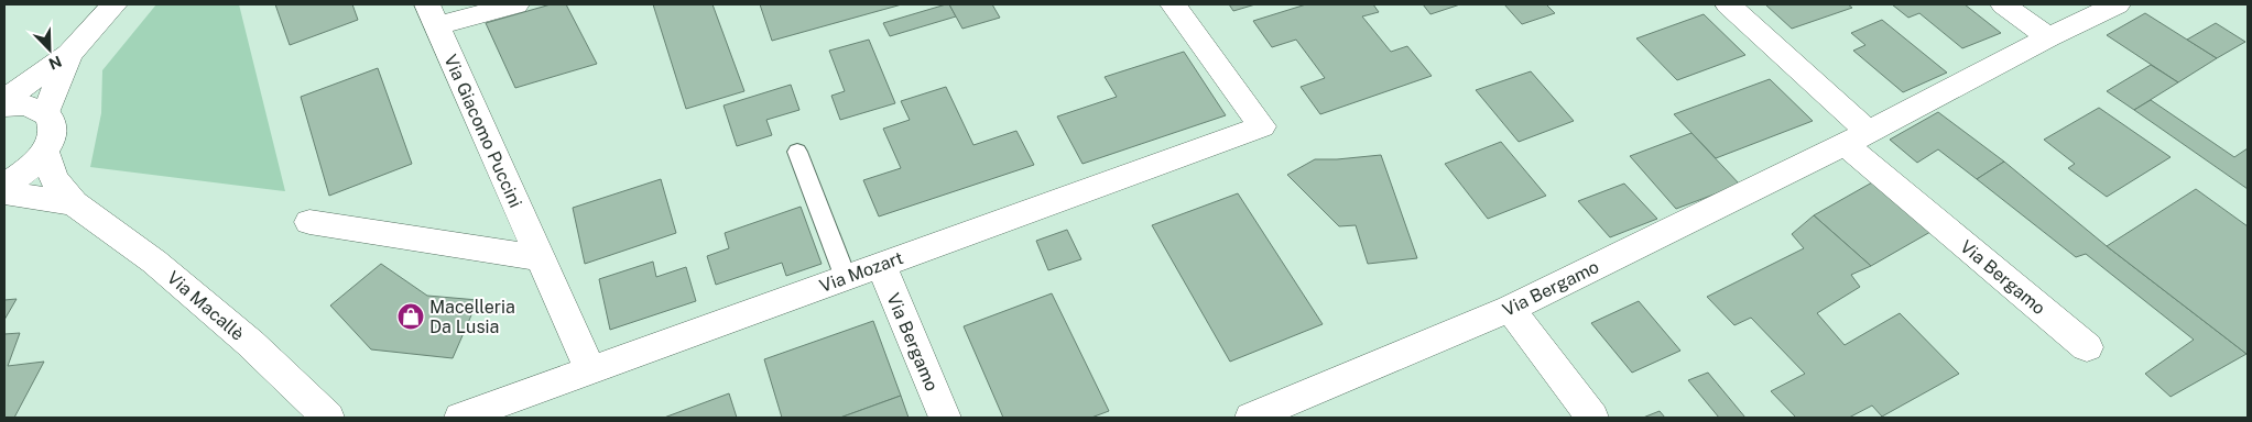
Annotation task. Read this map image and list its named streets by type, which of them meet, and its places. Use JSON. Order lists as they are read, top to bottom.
{
  "streets": {
    "street": [
      "Via Giacomo Puccini",
      "Via Mozart",
      "Via Bergamo",
      "Via Macallè"
    ]
  },
  "crossings": [
    ["Via Giacomo Puccini", "Via Mozart"],
    ["Via Mozart", "Via Bergamo"]
  ],
  "places": {
    "shop": ["Macelleria Da Lusia"]
  },
  "north": "bottom right"
}
